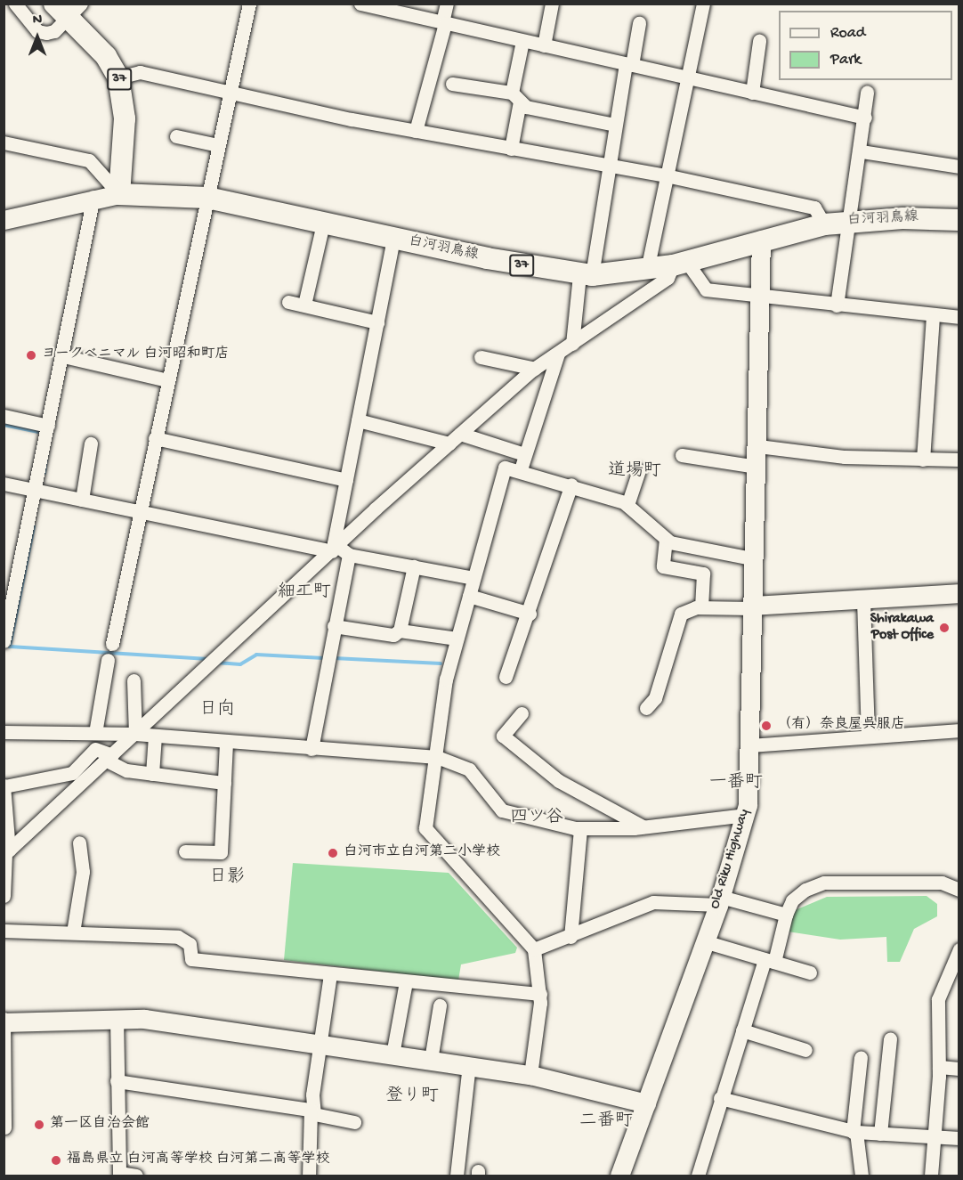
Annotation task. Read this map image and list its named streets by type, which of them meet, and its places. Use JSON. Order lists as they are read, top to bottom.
{
  "streets": {
    "main road": ["37", "白河羽鳥線"],
    "street": ["Old Riku Highway"]
  },
  "crossings": [
    ["37", "白河羽鳥線"],
    ["白河羽鳥線", "Old Riku Highway"]
  ],
  "districts": [
    "道場町",
    "細工町",
    "日向",
    "一番町",
    "四ツ谷",
    "日影",
    "登り町",
    "二番町"
  ],
  "places": [
    "ヨークベニマル 白河昭和町店",
    "Shirakawa Post Office",
    "（有）奈良屋呉服店",
    "白河市立白河第二小学校",
    "第一区自治会館",
    "福島県立 白河高等学校 白河第二高等学校"
  ],
  "legend": ["Road", "Park"],
  "north": "top"
}
